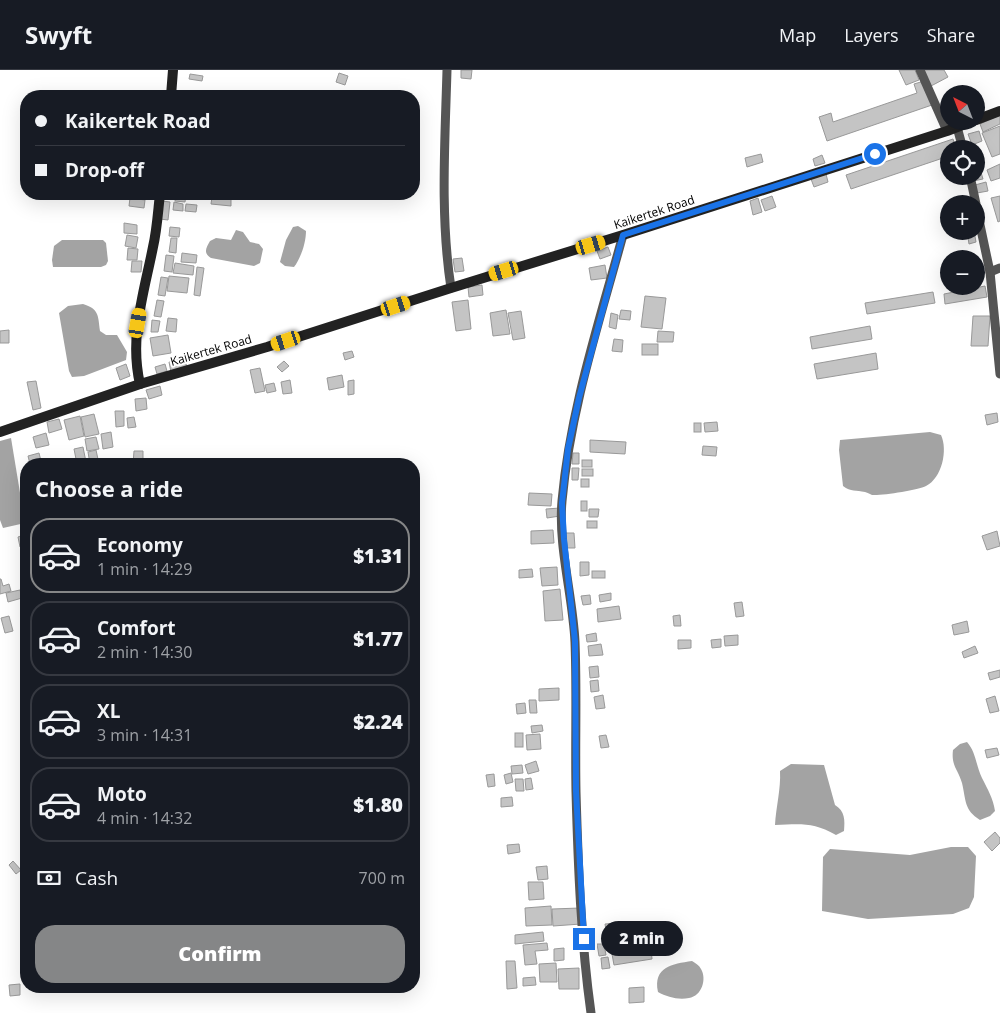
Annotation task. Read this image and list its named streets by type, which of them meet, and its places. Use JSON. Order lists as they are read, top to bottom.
{
  "streets": {
    "main road": ["Kaikertek Road"]
  },
  "north": "top left",
  "page": {
    "header": "Swyft",
    "nav": ["Map", "Layers", "Share"],
    "map_buttons": ["+", "−"],
    "banner": ["Kaikertek Road", "Drop-off"],
    "heading": "Choose a ride",
    "list": [
      {
        "name": "Economy",
        "note": "1 min · 14:29",
        "value": "$1.31"
      },
      {
        "name": "Comfort",
        "note": "2 min · 14:30",
        "value": "$1.77"
      },
      {
        "name": "XL",
        "note": "3 min · 14:31",
        "value": "$2.24"
      },
      {
        "name": "Moto",
        "note": "4 min · 14:32",
        "value": "$1.80"
      }
    ],
    "pay": ["Cash", "700 m"],
    "buttons": "Confirm",
    "bubble": "2 min"
  }
}
